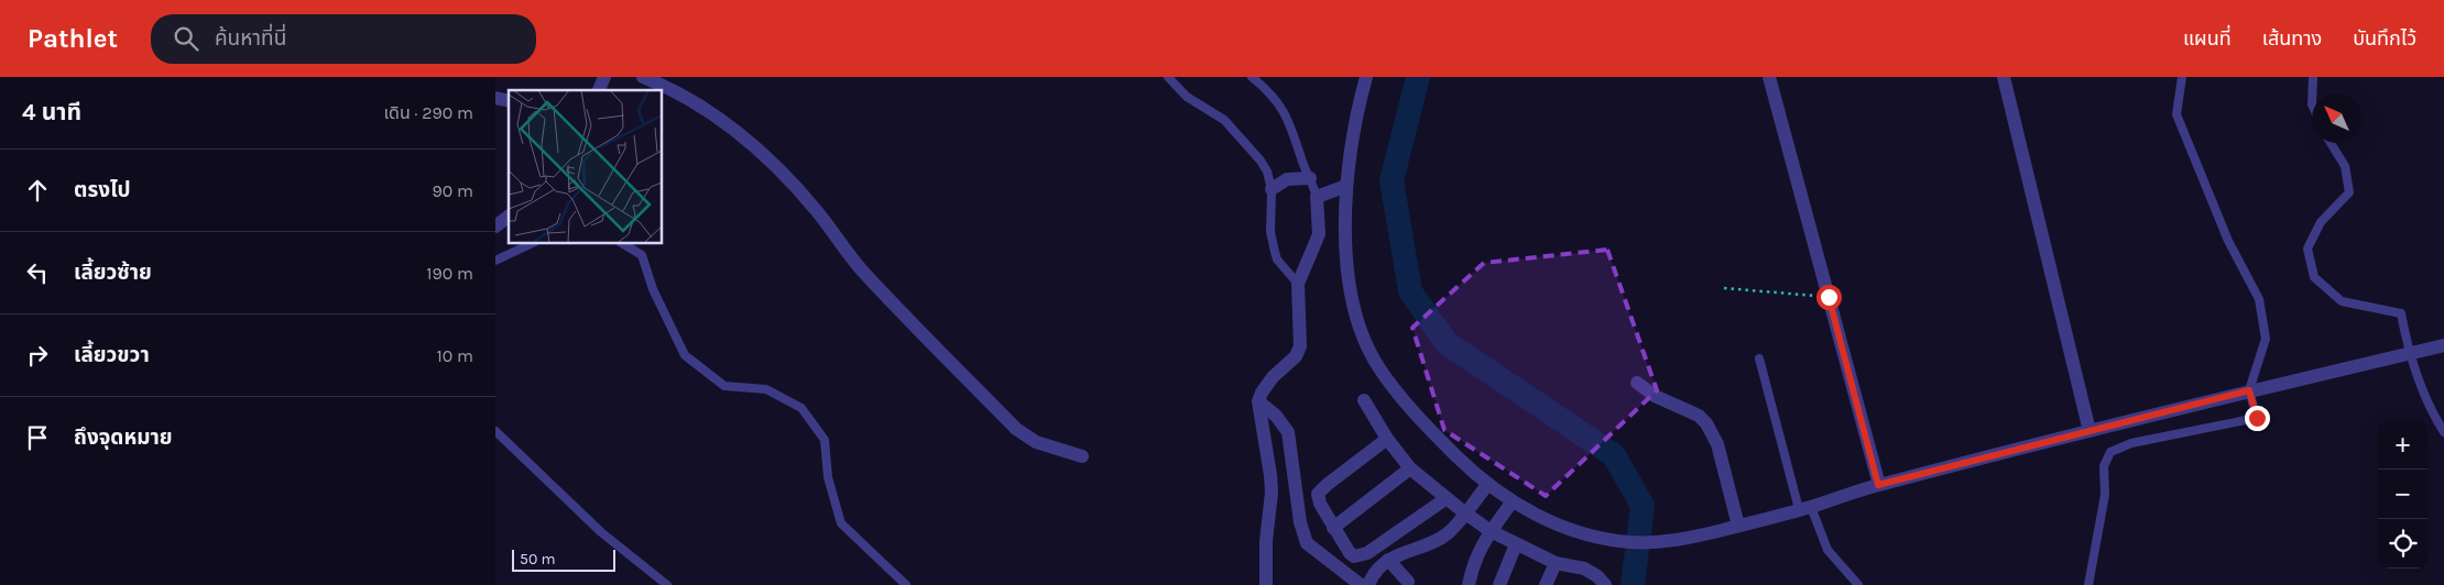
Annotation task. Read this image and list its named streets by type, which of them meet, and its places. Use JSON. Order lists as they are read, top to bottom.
{
  "scale_bar": "50 m",
  "north": "top left",
  "page": {
    "header": "Pathlet",
    "search": "ค้นหาที่นี่",
    "nav": ["แผนที่", "เส้นทาง", "บันทึกไว้"],
    "heading": ["4 นาที", "เดิน · 290 m"],
    "list": [
      ["ตรงไป", "90 m"],
      ["เลี้ยวซ้าย", "190 m"],
      ["เลี้ยวขวา", "10 m"],
      "ถึงจุดหมาย"
    ],
    "map_buttons": ["+", "−"],
    "scale": "50 m"
  }
}
